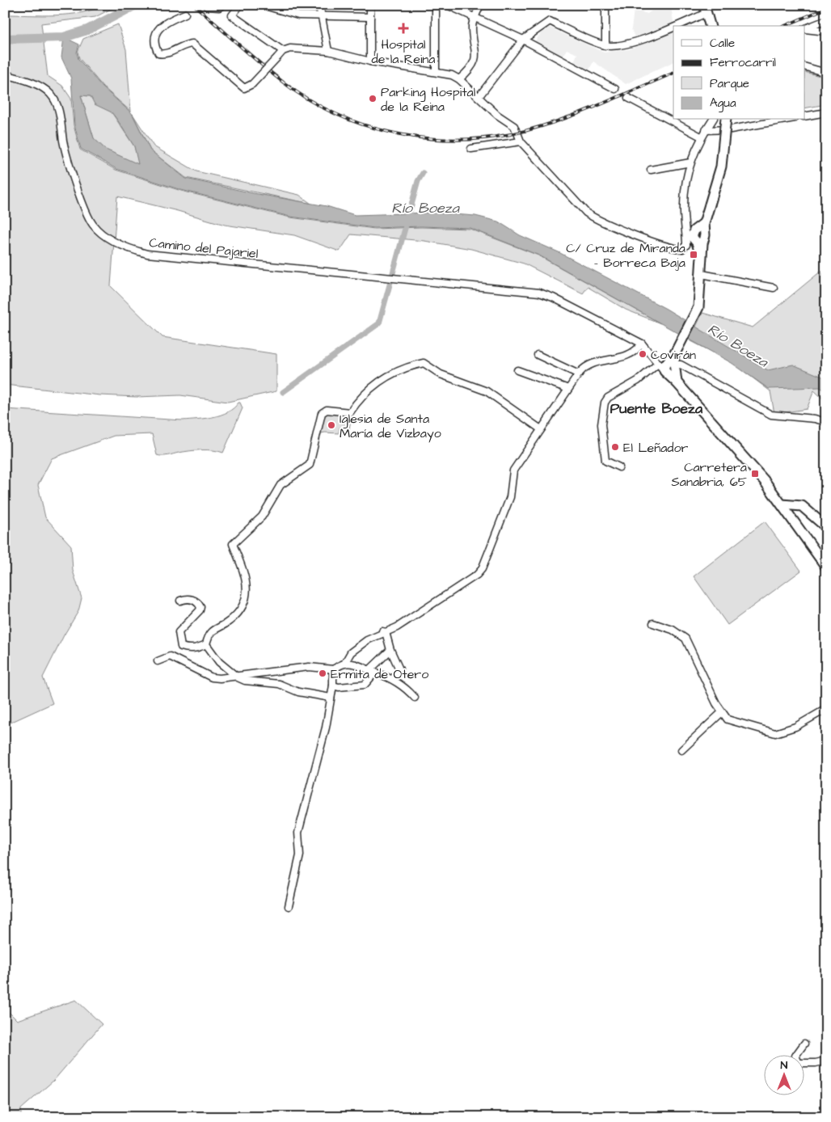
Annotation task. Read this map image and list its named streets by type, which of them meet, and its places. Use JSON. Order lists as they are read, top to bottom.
{
  "streets": {
    "street": ["Camino del Pajariel"]
  },
  "districts": ["Puente Boeza"],
  "water": ["Río Boeza"],
  "places": {
    "health": ["Hospital de la Reina"],
    "other": [
      "Parking Hospital de la Reina",
      "Covirán",
      "Iglesia de Santa María de Vizbayo",
      "El Leñador",
      "Ermita de Otero"
    ],
    "transit": ["C/ Cruz de Miranda - Borreca Baja", "Carretera Sanabria, 65"]
  },
  "legend": [
    "Calle",
    "Ferrocarril",
    "Parque",
    "Agua"
  ],
  "north": "top"
}
